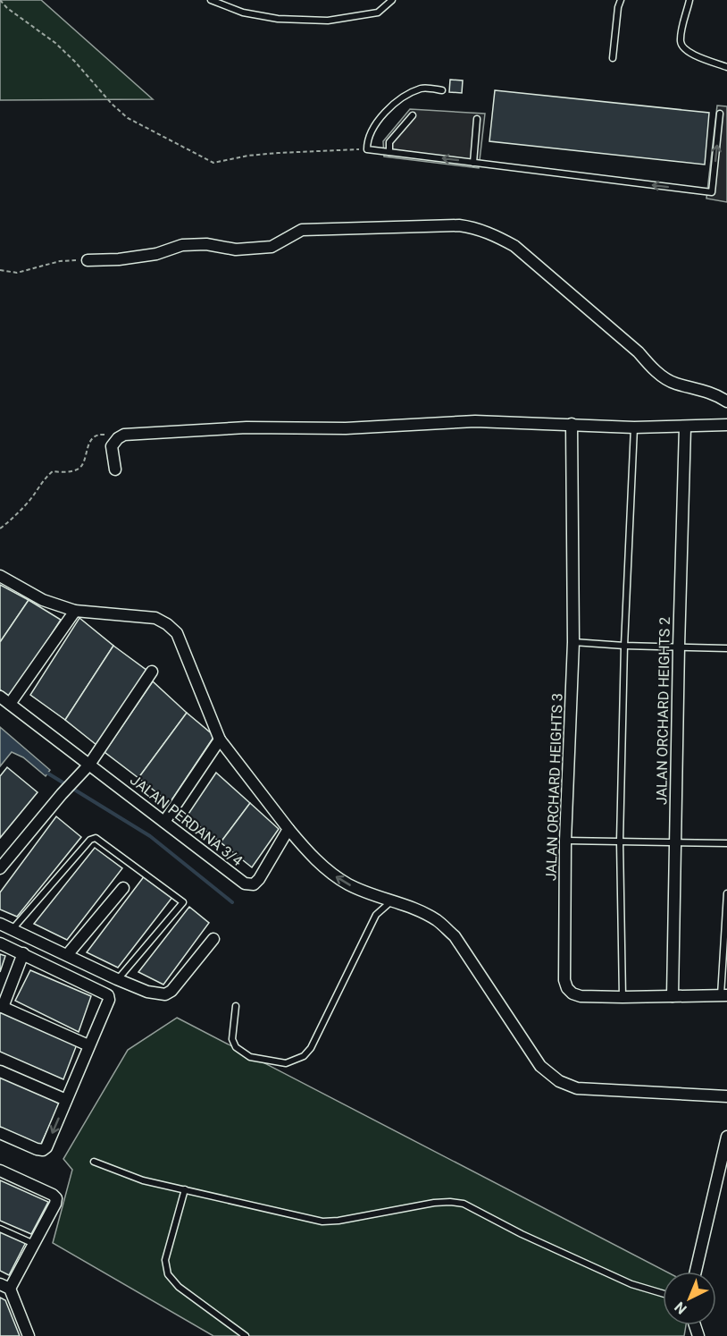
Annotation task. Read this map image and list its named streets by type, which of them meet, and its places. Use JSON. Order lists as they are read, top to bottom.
{
  "streets": {
    "street": ["JALAN ORCHARD HEIGHTS 2", "JALAN ORCHARD HEIGHTS 3", "JALAN PERDANA 3/4"]
  },
  "crossings": [
    ["JALAN ORCHARD HEIGHTS 2", "JALAN ORCHARD HEIGHTS 3"]
  ],
  "north": "bottom left"
}
